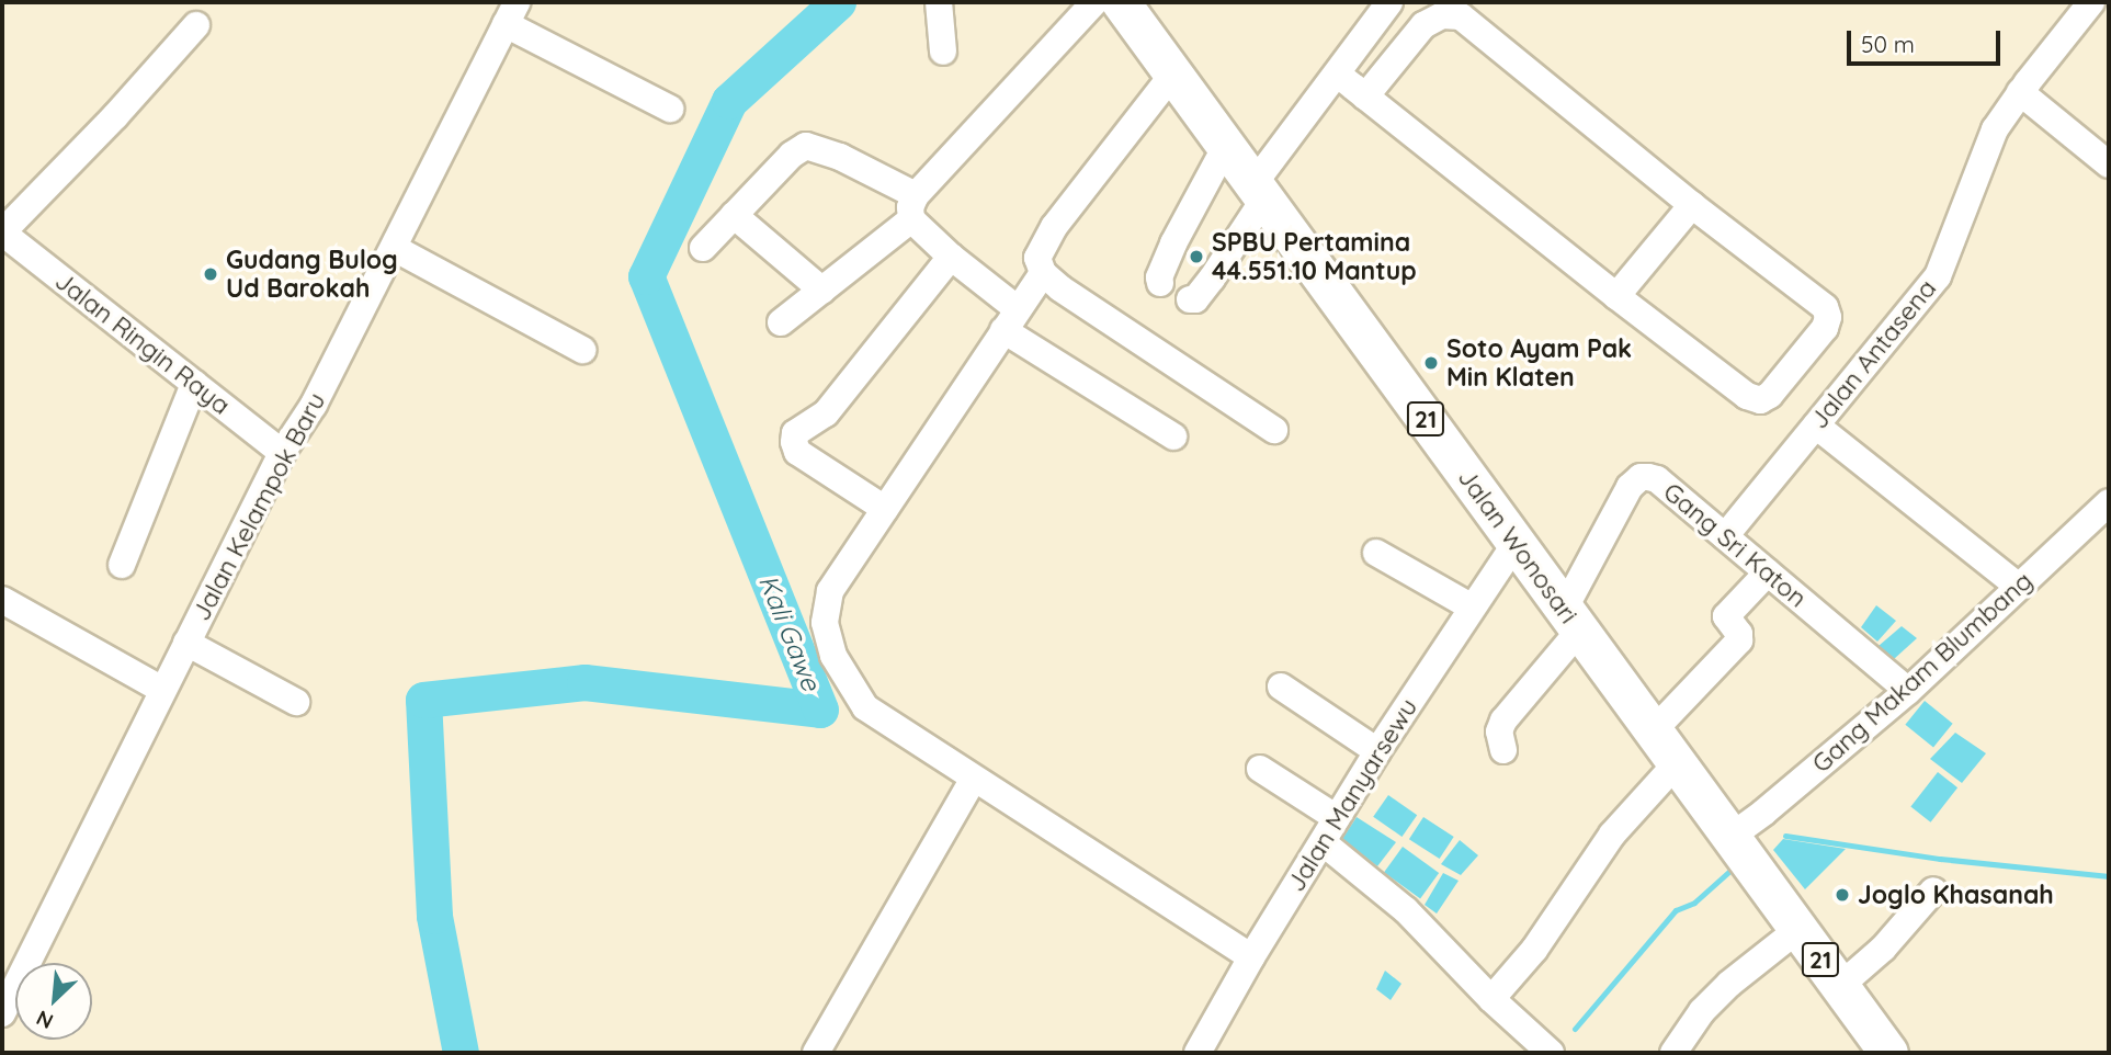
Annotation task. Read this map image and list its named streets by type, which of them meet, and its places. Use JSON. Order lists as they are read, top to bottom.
{
  "streets": {
    "highway": ["21", "Jalan Wonosari"],
    "street": [
      "Jalan Ringin Raya",
      "Jalan Antasena",
      "Jalan Kelampok Baru",
      "Gang Sri Katon",
      "Gang Makam Blumbang",
      "Jalan Manyarsewu"
    ]
  },
  "crossings": [
    ["Jalan Ringin Raya", "Jalan Kelampok Baru"],
    ["Jalan Antasena", "Gang Sri Katon"],
    ["Gang Sri Katon", "Jalan Wonosari"],
    ["Gang Sri Katon", "Gang Makam Blumbang"],
    ["Jalan Wonosari", "Gang Makam Blumbang"],
    ["Jalan Wonosari", "Jalan Manyarsewu"]
  ],
  "water": ["Kali Gawe"],
  "places": [
    "SPBU Pertamina 44.551.10 Mantup",
    "Gudang Bulog Ud Barokah",
    "Soto Ayam Pak Min Klaten",
    "Joglo Khasanah"
  ],
  "scale_bar": "50 m",
  "north": "bottom left"
}
